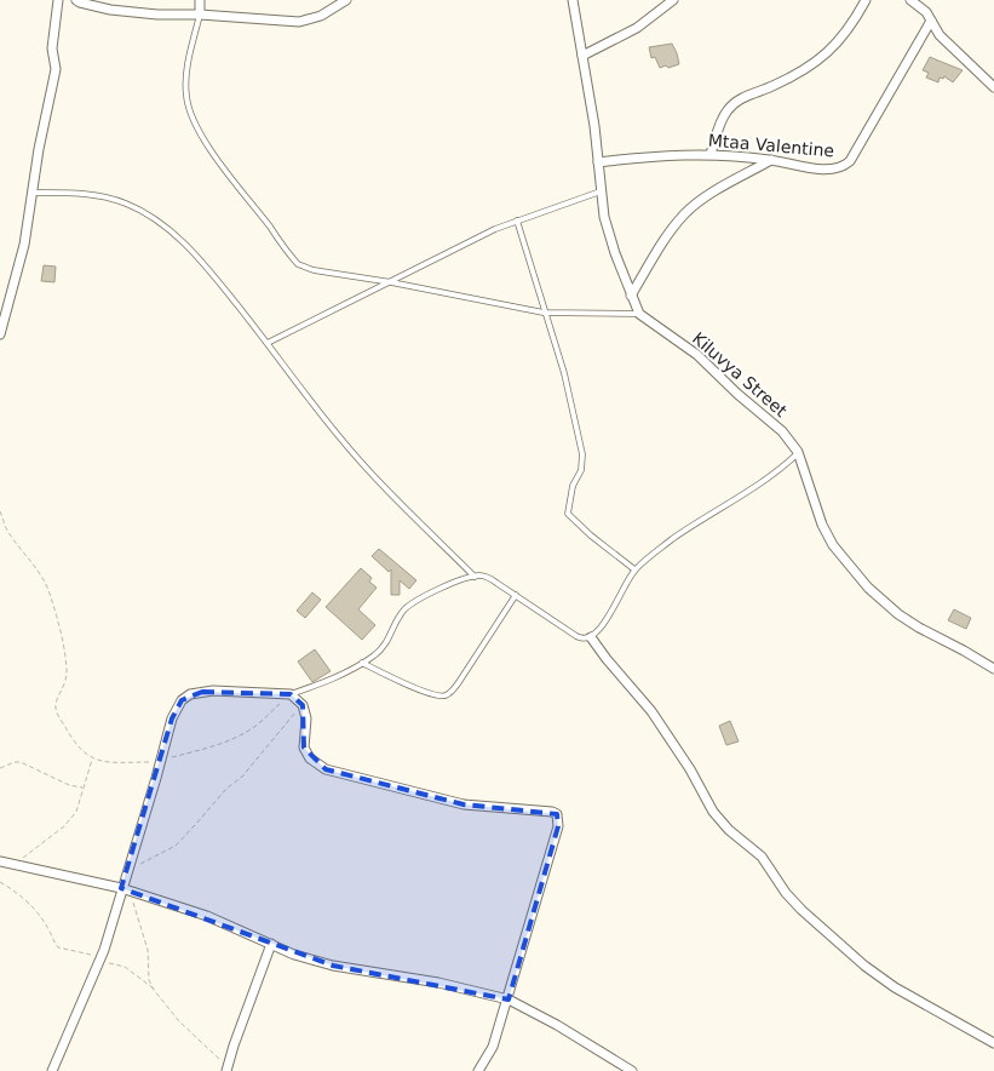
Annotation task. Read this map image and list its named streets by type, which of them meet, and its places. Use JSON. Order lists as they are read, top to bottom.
{
  "streets": {
    "street": ["Mtaa Valentine", "Kiluvya Street"]
  },
  "crossings": [
    ["Mtaa Valentine", "Kiluvya Street"]
  ]
}
